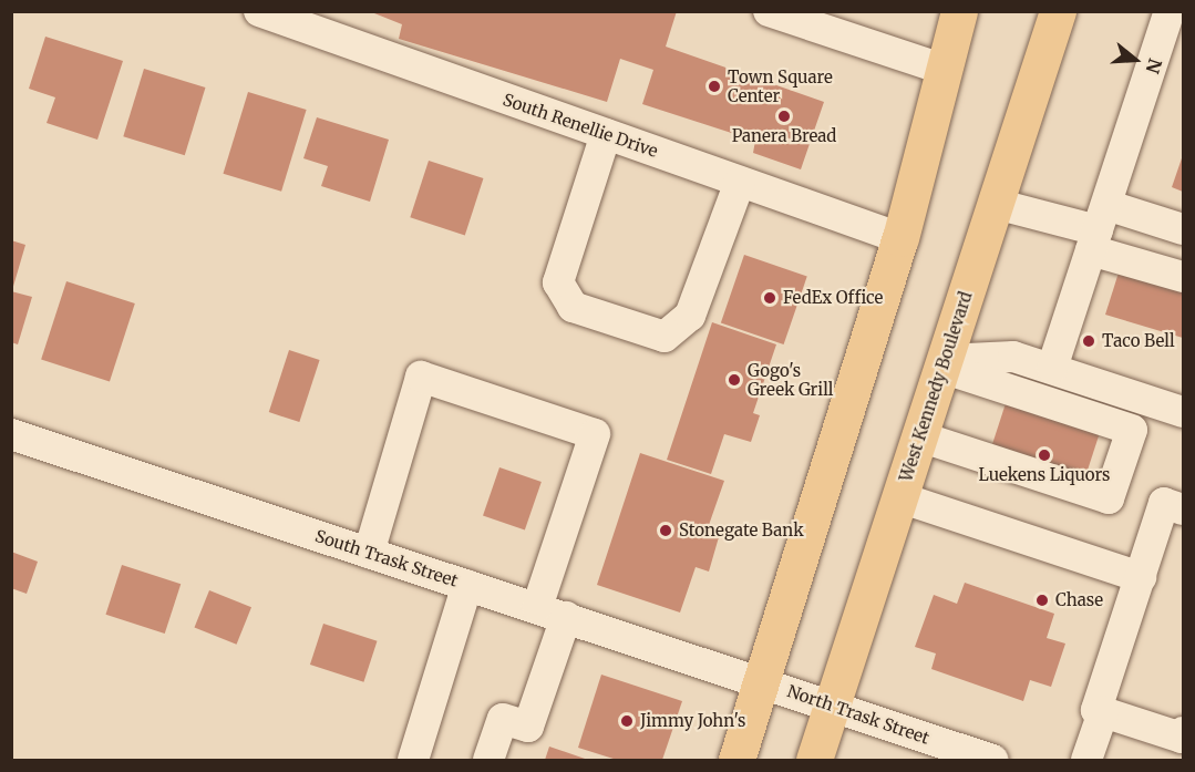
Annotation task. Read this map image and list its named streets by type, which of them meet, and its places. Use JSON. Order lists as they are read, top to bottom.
{
  "streets": {
    "main road": ["West Kennedy Boulevard"],
    "street": ["South Renellie Drive", "South Trask Street", "North Trask Street"]
  },
  "crossings": [
    ["West Kennedy Boulevard", "North Trask Street"],
    ["South Trask Street", "North Trask Street"]
  ],
  "places": [
    "Town Square Center",
    "Panera Bread",
    "FedEx Office",
    "Taco Bell",
    "Gogo's Greek Grill",
    "Luekens Liquors",
    "Stonegate Bank",
    "Chase",
    "Jimmy John's"
  ],
  "north": "right"
}
